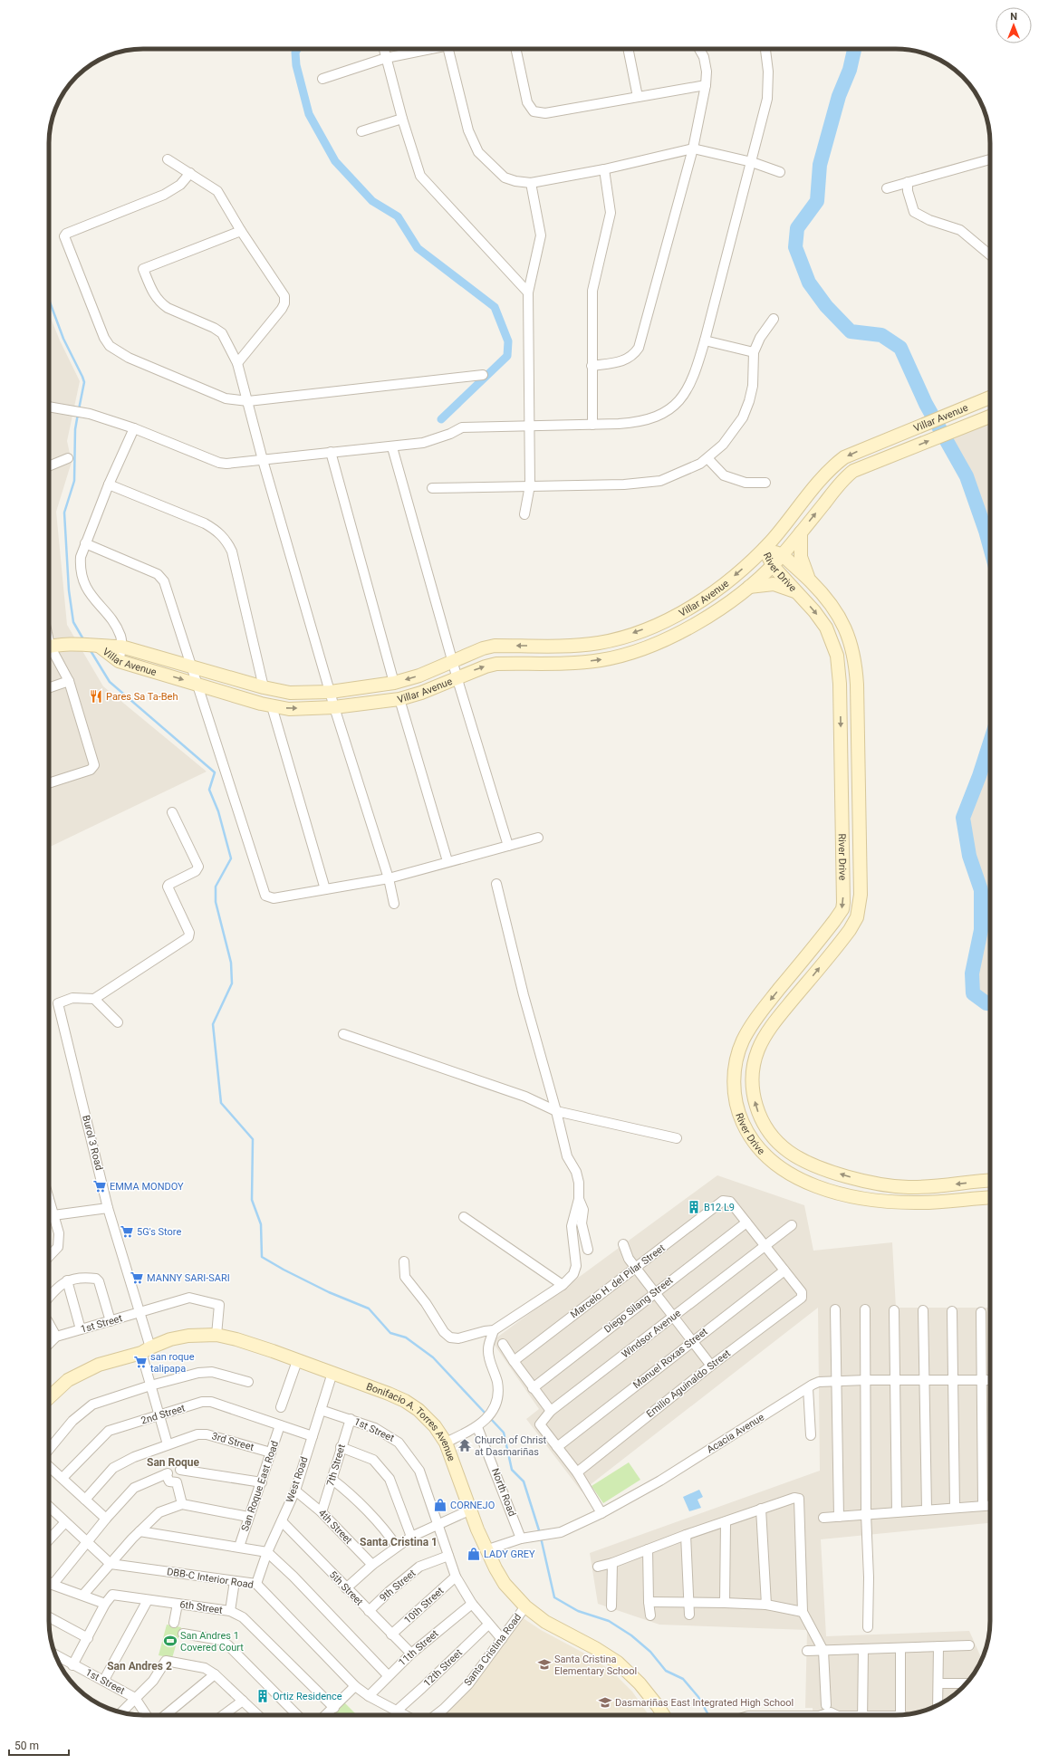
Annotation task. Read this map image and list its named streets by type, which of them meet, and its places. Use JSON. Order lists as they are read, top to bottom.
{
  "streets": {
    "street": [
      "Villar Avenue",
      "River Drive",
      "Burol 3 Road",
      "Marcelo H. del Pilar Street",
      "Diego Silang Street",
      "1st Street",
      "Windsor Avenue",
      "Manuel Roxas Street",
      "Emilio Aguinaldo Street",
      "2nd Street",
      "Bonifacio A. Torres Avenue",
      "Acacia Avenue",
      "3rd Street",
      "7th Street",
      "West Road",
      "San Roque East Road",
      "North Road",
      "4th Street",
      "DBB-C Interior Road",
      "9th Street",
      "5th Street",
      "10th Street",
      "6th Street",
      "11th Street",
      "Santa Cristina Road",
      "12th Street"
    ]
  },
  "crossings": [
    ["Villar Avenue", "River Drive"],
    ["Burol 3 Road", "1st Street"],
    ["Burol 3 Road", "2nd Street"],
    ["Burol 3 Road", "Bonifacio A. Torres Avenue"],
    ["Burol 3 Road", "3rd Street"],
    ["Marcelo H. del Pilar Street", "Diego Silang Street"],
    ["1st Street", "Bonifacio A. Torres Avenue"],
    ["1st Street", "7th Street"],
    ["1st Street", "West Road"],
    ["1st Street", "9th Street"],
    ["1st Street", "10th Street"],
    ["1st Street", "11th Street"],
    ["1st Street", "Santa Cristina Road"],
    ["1st Street", "12th Street"],
    ["Windsor Avenue", "Manuel Roxas Street"],
    ["Manuel Roxas Street", "Emilio Aguinaldo Street"],
    ["2nd Street", "West Road"],
    ["2nd Street", "San Roque East Road"],
    ["Bonifacio A. Torres Avenue", "Acacia Avenue"],
    ["Bonifacio A. Torres Avenue", "West Road"],
    ["Bonifacio A. Torres Avenue", "Santa Cristina Road"],
    ["Acacia Avenue", "North Road"],
    ["3rd Street", "San Roque East Road"],
    ["7th Street", "4th Street"],
    ["West Road", "4th Street"],
    ["West Road", "DBB-C Interior Road"],
    ["West Road", "5th Street"],
    ["DBB-C Interior Road", "11th Street"],
    ["DBB-C Interior Road", "12th Street"],
    ["9th Street", "5th Street"],
    ["5th Street", "10th Street"],
    ["5th Street", "11th Street"]
  ],
  "districts": ["San Roque", "Santa Cristina 1", "San Andres 2"],
  "places": {
    "restaurant": ["Pares Sa Ta-Beh"],
    "supermarket": [
      "EMMA MONDOY",
      "5G's Store",
      "MANNY SARI-SARI",
      "san roque talipapa"
    ],
    "building": ["B12 L9", "Ortiz Residence"],
    "temple": ["Church of Christ at Dasmariñas"],
    "shop": ["CORNEJO", "LADY GREY"],
    "sports": ["San Andres 1 Covered Court"],
    "school or university": ["Santa Cristina Elementary School", "Dasmariñas East Integrated High School"]
  },
  "scale_bar": "50 m",
  "north": "top"
}
